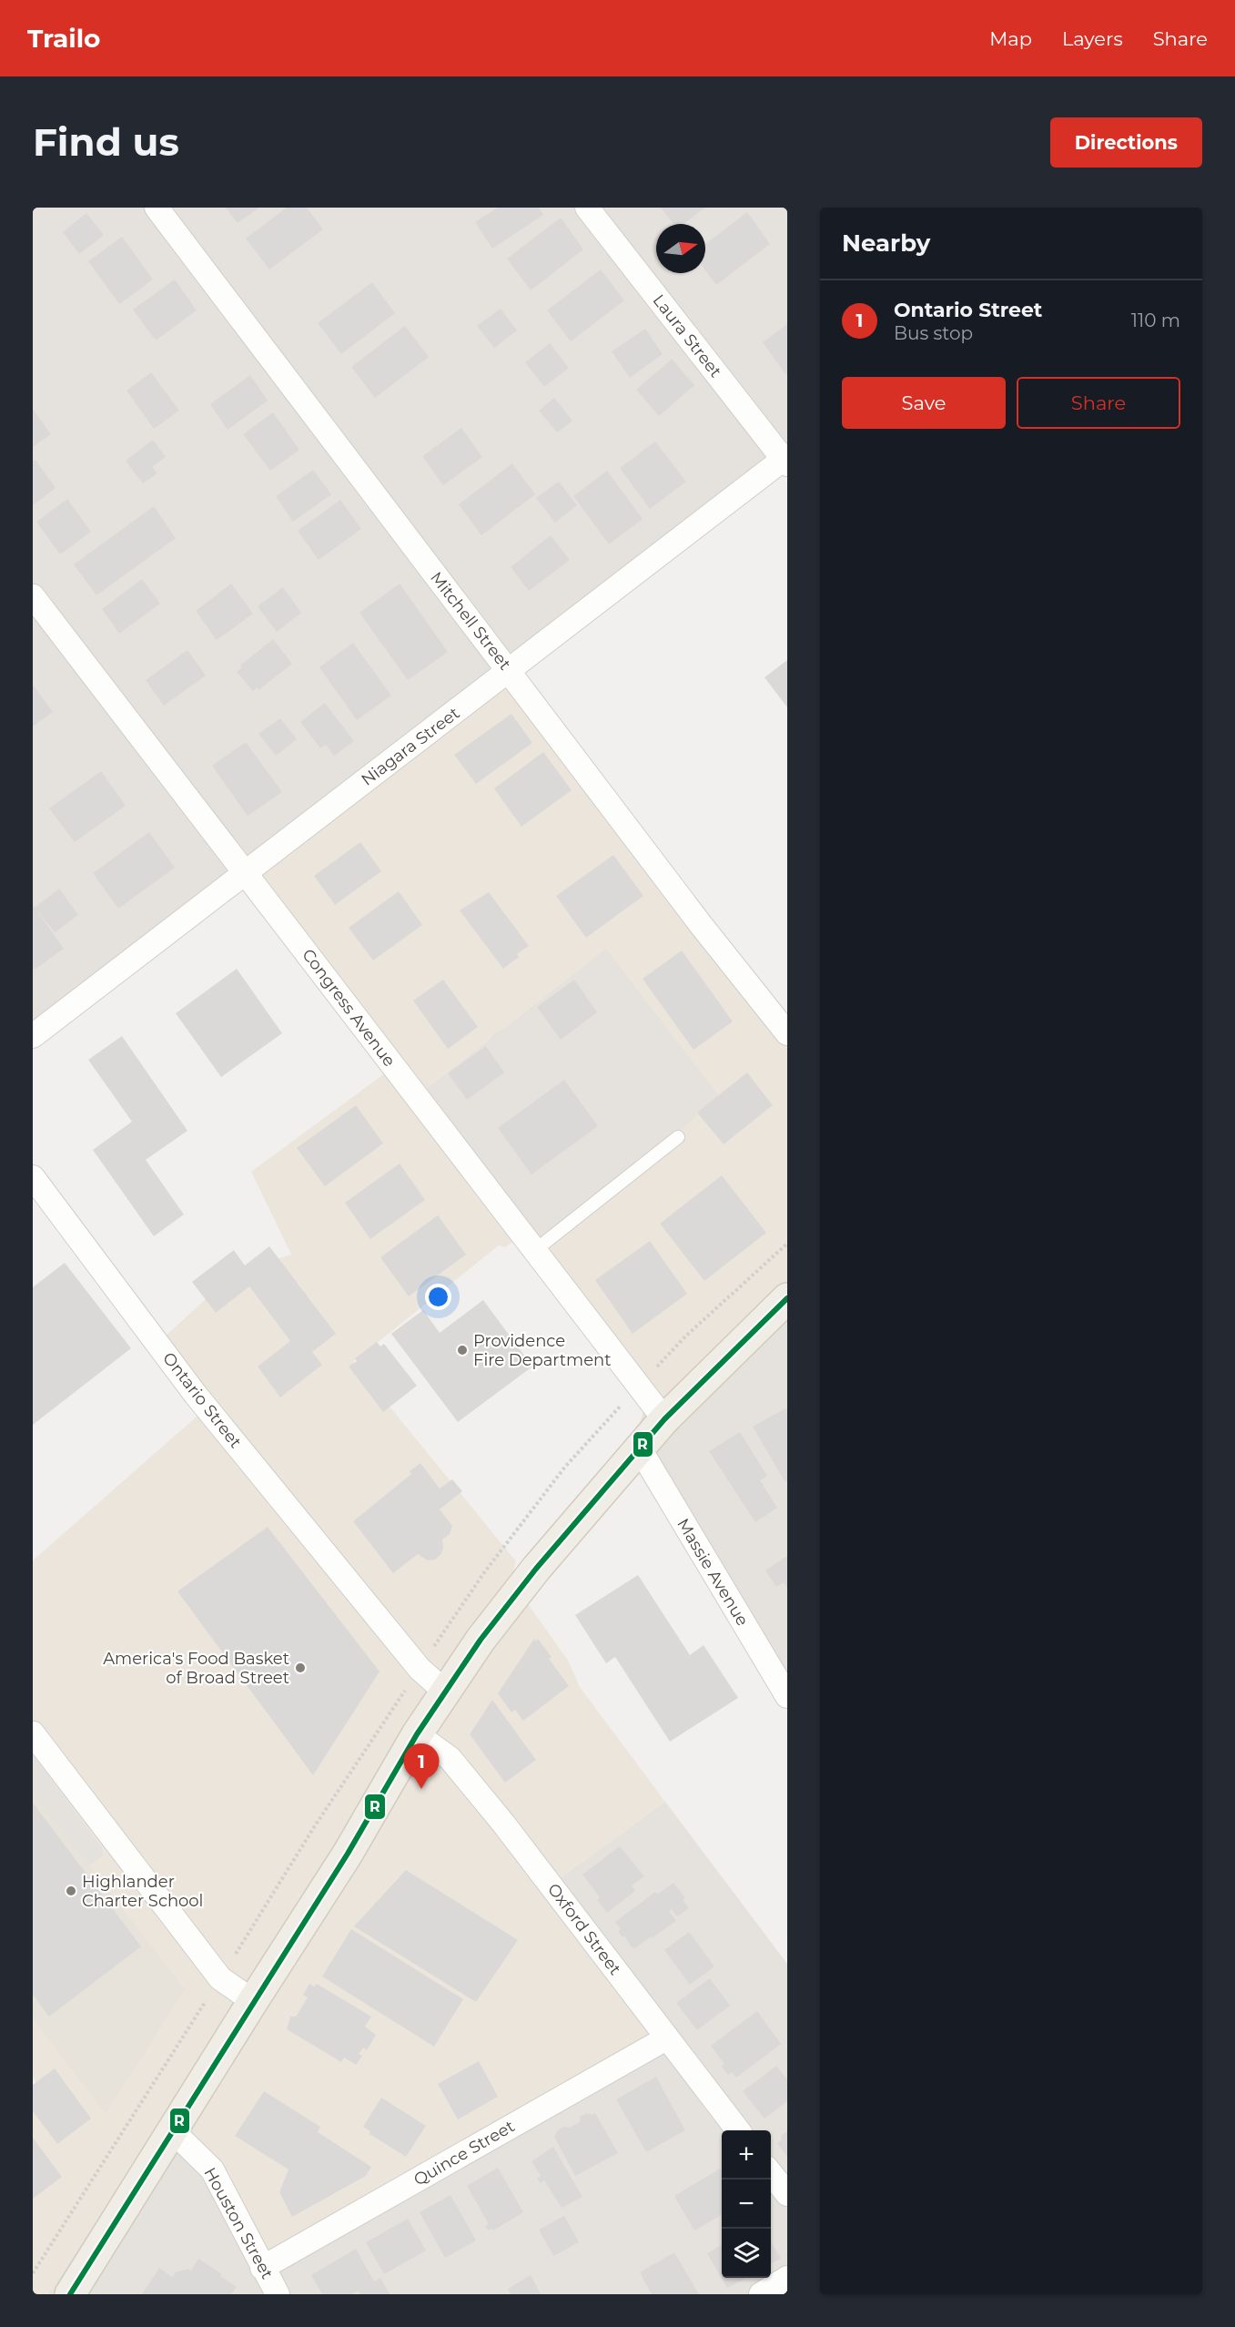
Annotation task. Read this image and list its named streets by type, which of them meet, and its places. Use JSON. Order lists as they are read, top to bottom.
{
  "streets": {
    "street": [
      "Laura Street",
      "Mitchell Street",
      "Niagara Street",
      "Congress Avenue",
      "Ontario Street",
      "Massie Avenue",
      "Oxford Street",
      "Quince Street",
      "Houston Street"
    ]
  },
  "crossings": [
    ["Laura Street", "Niagara Street"],
    ["Mitchell Street", "Niagara Street"],
    ["Niagara Street", "Congress Avenue"],
    ["Oxford Street", "Quince Street"],
    ["Quince Street", "Houston Street"]
  ],
  "places": ["Providence Fire Department", "America's Food Basket of Broad Street", "Highlander Charter School"],
  "lines": ["transit line R"],
  "north": "right",
  "page": {
    "header": "Trailo",
    "nav": ["Map", "Layers", "Share"],
    "buttons": [
      "Directions",
      ["Save", "Share"]
    ],
    "title": "Find us",
    "heading": "Nearby",
    "list": [
      {
        "mark": "1",
        "name": "Ontario Street",
        "note": "Bus stop",
        "value": "110 m"
      }
    ],
    "pins": "1",
    "map_buttons": ["+", "−"]
  }
}
